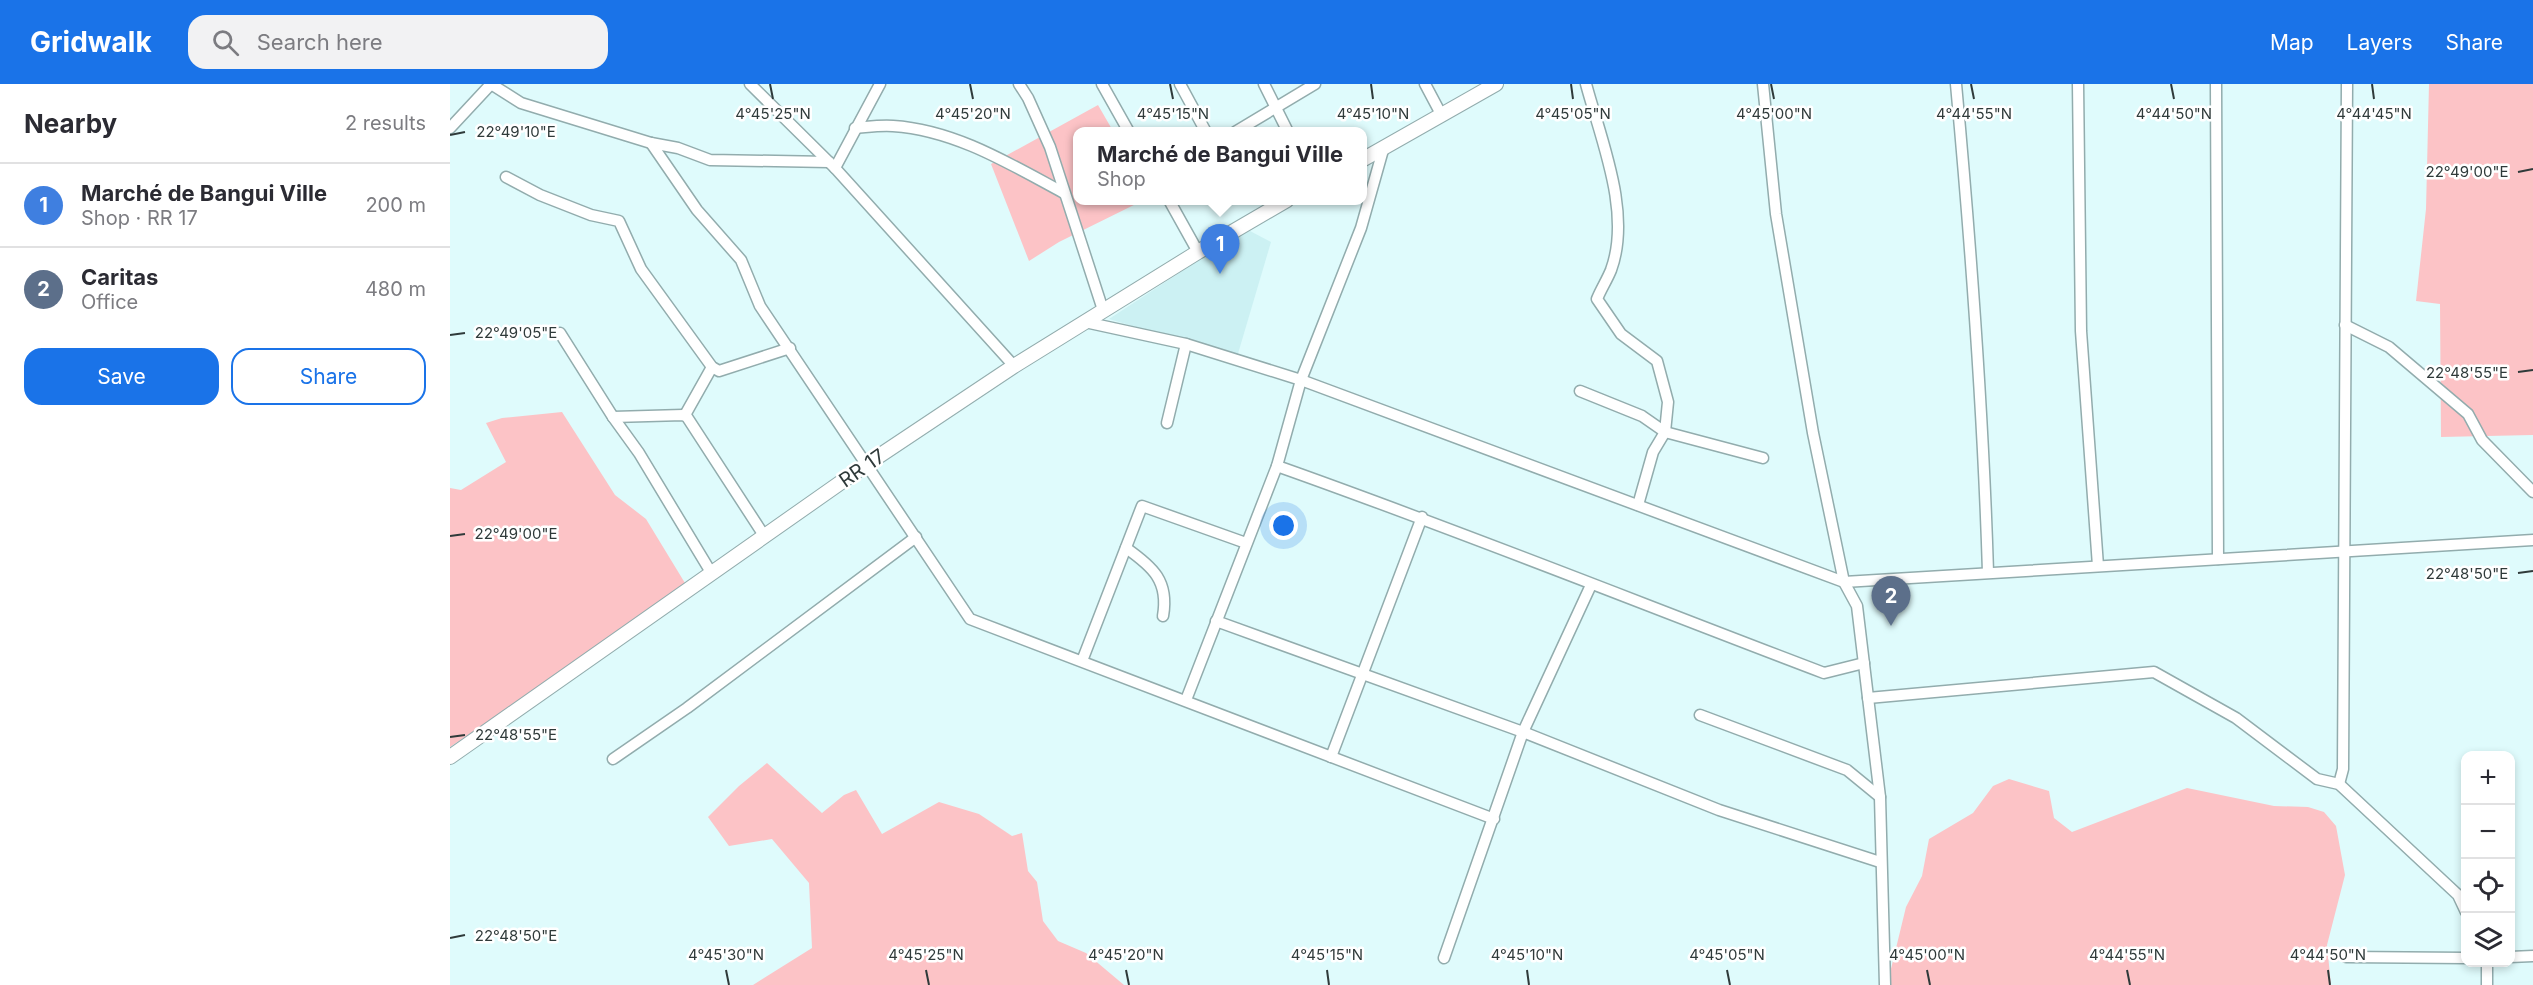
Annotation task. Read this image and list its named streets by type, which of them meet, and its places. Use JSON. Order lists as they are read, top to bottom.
{
  "streets": {
    "main road": ["RR 17"]
  },
  "page": {
    "header": "Gridwalk",
    "search": "Search here",
    "nav": ["Map", "Layers", "Share"],
    "heading": ["Nearby", "2 results"],
    "popup": ["Marché de Bangui Ville", "Shop"],
    "list": [
      {
        "mark": "1",
        "name": "Marché de Bangui Ville",
        "note": "Shop · RR 17",
        "value": "200 m"
      },
      {
        "mark": "2",
        "name": "Caritas",
        "note": "Office",
        "value": "480 m"
      }
    ],
    "pins": ["1", "2"],
    "buttons": ["Save", "Share"],
    "map_buttons": ["+", "−"]
  },
  "coordinates": [
    "4°45'25\"N",
    "4°45'20\"N",
    "4°45'15\"N",
    "4°45'05\"N",
    "4°44'50\"N",
    "4°44'45\"N",
    "4°45'10\"N",
    "4°45'00\"N",
    "4°44'55\"N",
    "22°49'10\"E",
    "22°49'00\"E",
    "22°49'05\"E",
    "22°48'55\"E",
    "22°48'50\"E",
    "4°45'30\"N"
  ]
}
